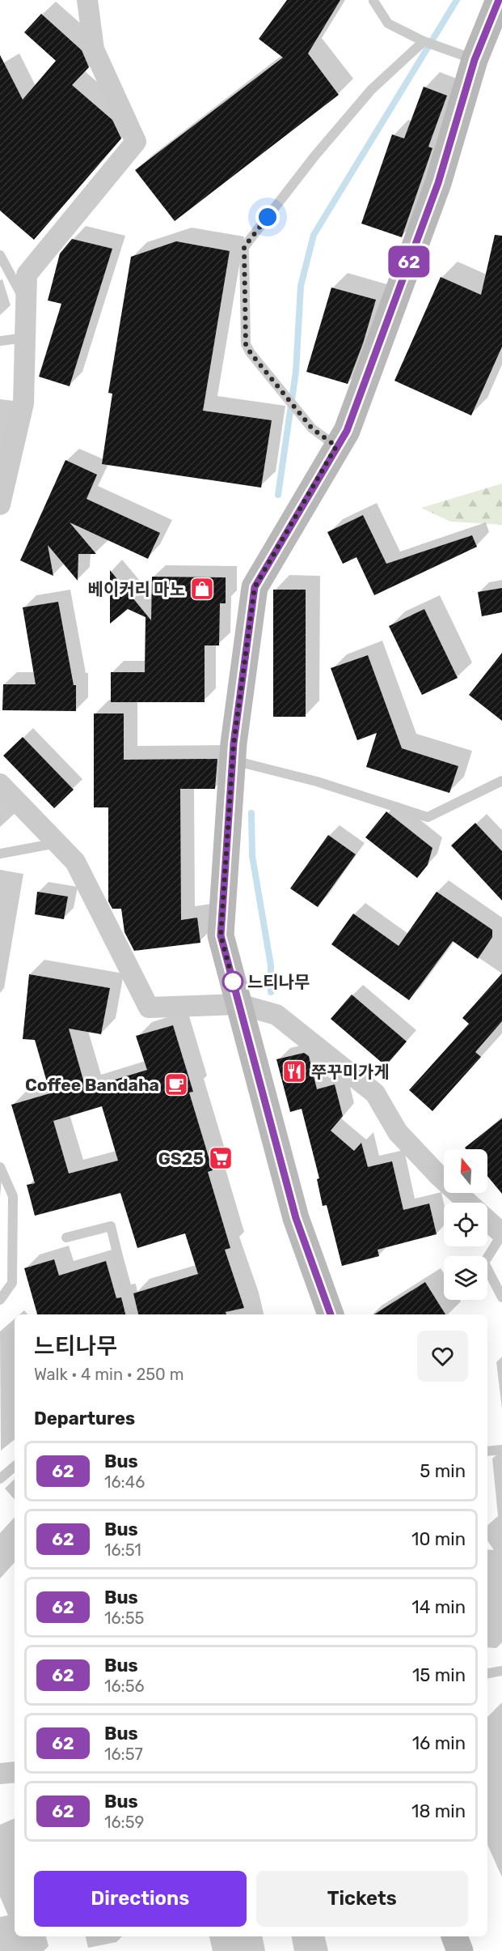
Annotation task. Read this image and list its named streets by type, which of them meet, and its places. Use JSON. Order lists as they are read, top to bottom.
{
  "places": {
    "shop": ["베이커리 마노"],
    "other": ["느티나무"],
    "restaurant": ["쭈꾸미가게"],
    "cafe": ["Coffee Bandaha"],
    "supermarket": ["GS25"]
  },
  "lines": ["bus line 62"],
  "north": "top",
  "page": {
    "on_map": "62",
    "heading": [
      ["느티나무", "Walk · 4 min · 250 m"],
      "Departures"
    ],
    "list": [
      {
        "mark": "62",
        "name": "Bus",
        "note": "16:46",
        "value": "5 min"
      },
      {
        "mark": "62",
        "name": "Bus",
        "note": "16:51",
        "value": "10 min"
      },
      {
        "mark": "62",
        "name": "Bus",
        "note": "16:55",
        "value": "14 min"
      },
      {
        "mark": "62",
        "name": "Bus",
        "note": "16:56",
        "value": "15 min"
      },
      {
        "mark": "62",
        "name": "Bus",
        "note": "16:57",
        "value": "16 min"
      },
      {
        "mark": "62",
        "name": "Bus",
        "note": "16:59",
        "value": "18 min"
      }
    ],
    "buttons": ["Directions", "Tickets"]
  }
}
